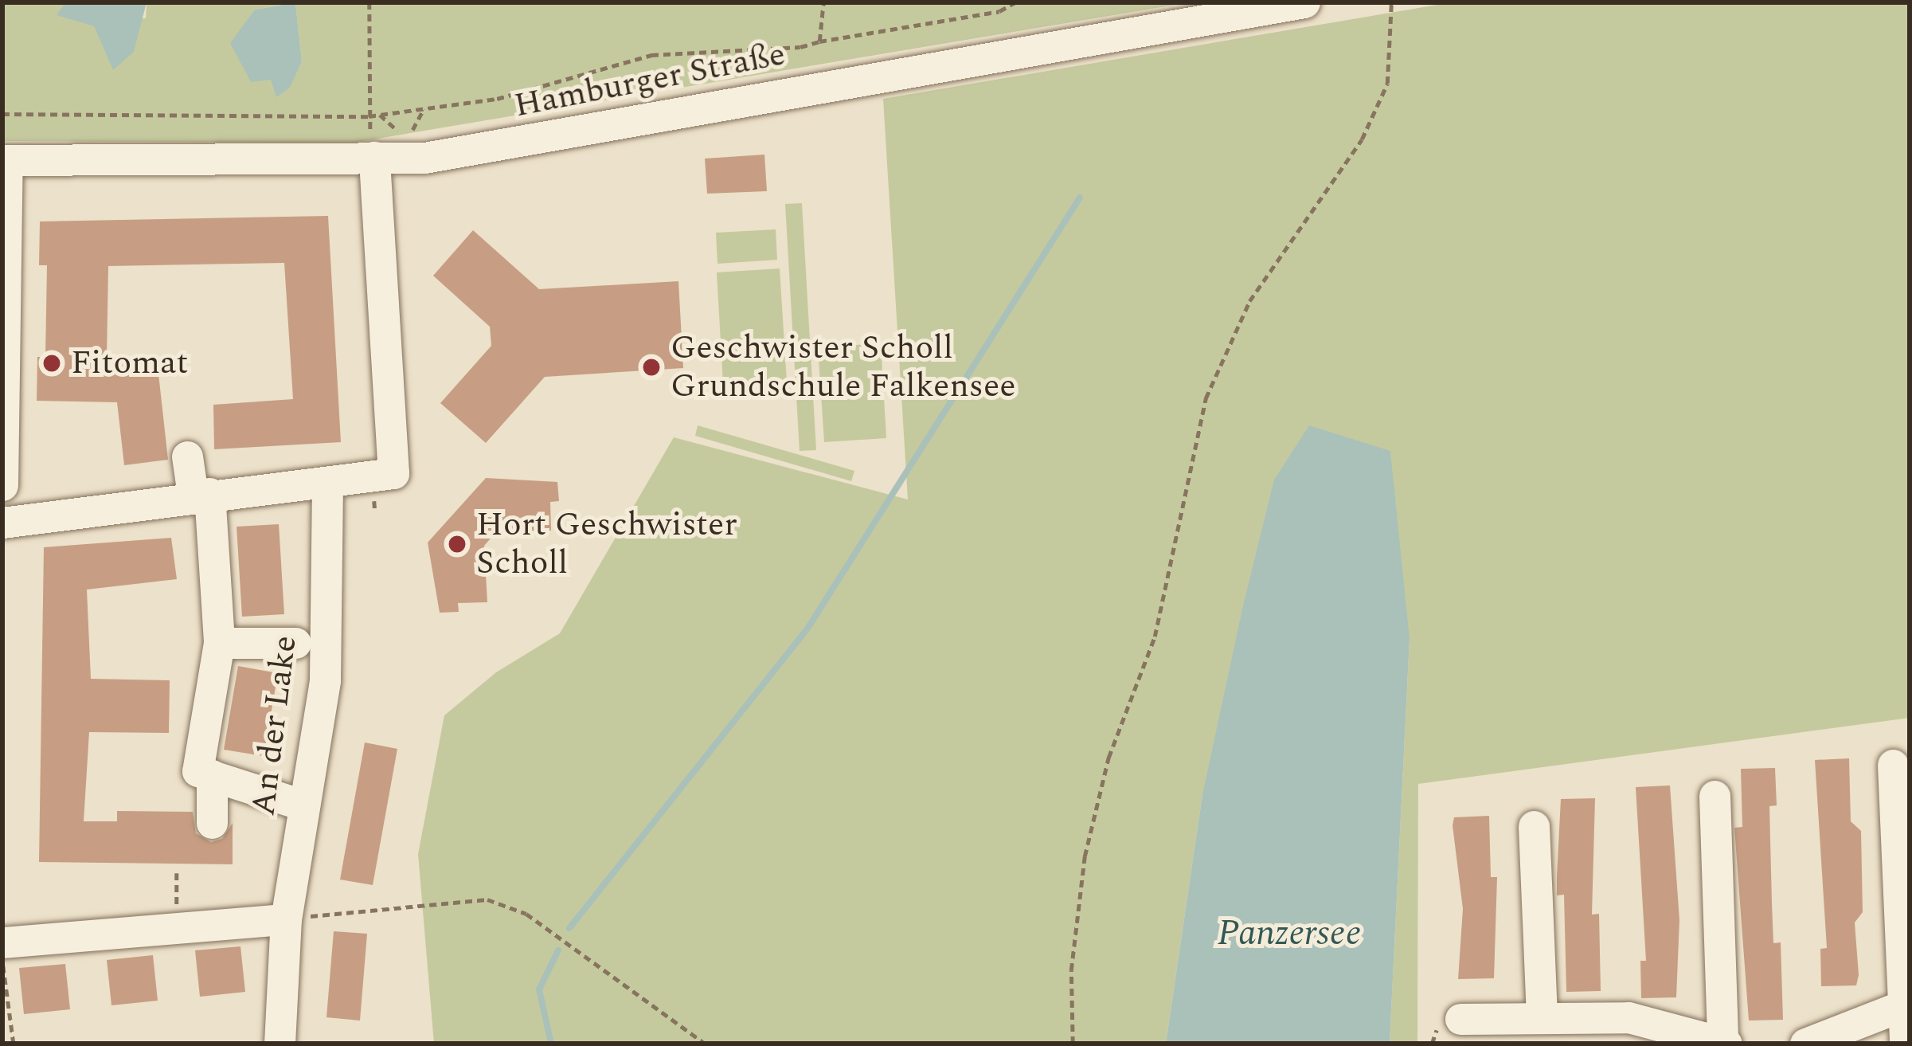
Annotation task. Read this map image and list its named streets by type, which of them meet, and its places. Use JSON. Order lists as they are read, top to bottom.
{
  "streets": {
    "street": ["Hamburger Straße", "An der Lake"]
  },
  "water": ["Panzersee"],
  "places": ["Fitomat", "Geschwister Scholl Grundschule Falkensee", "Hort Geschwister Scholl"]
}
